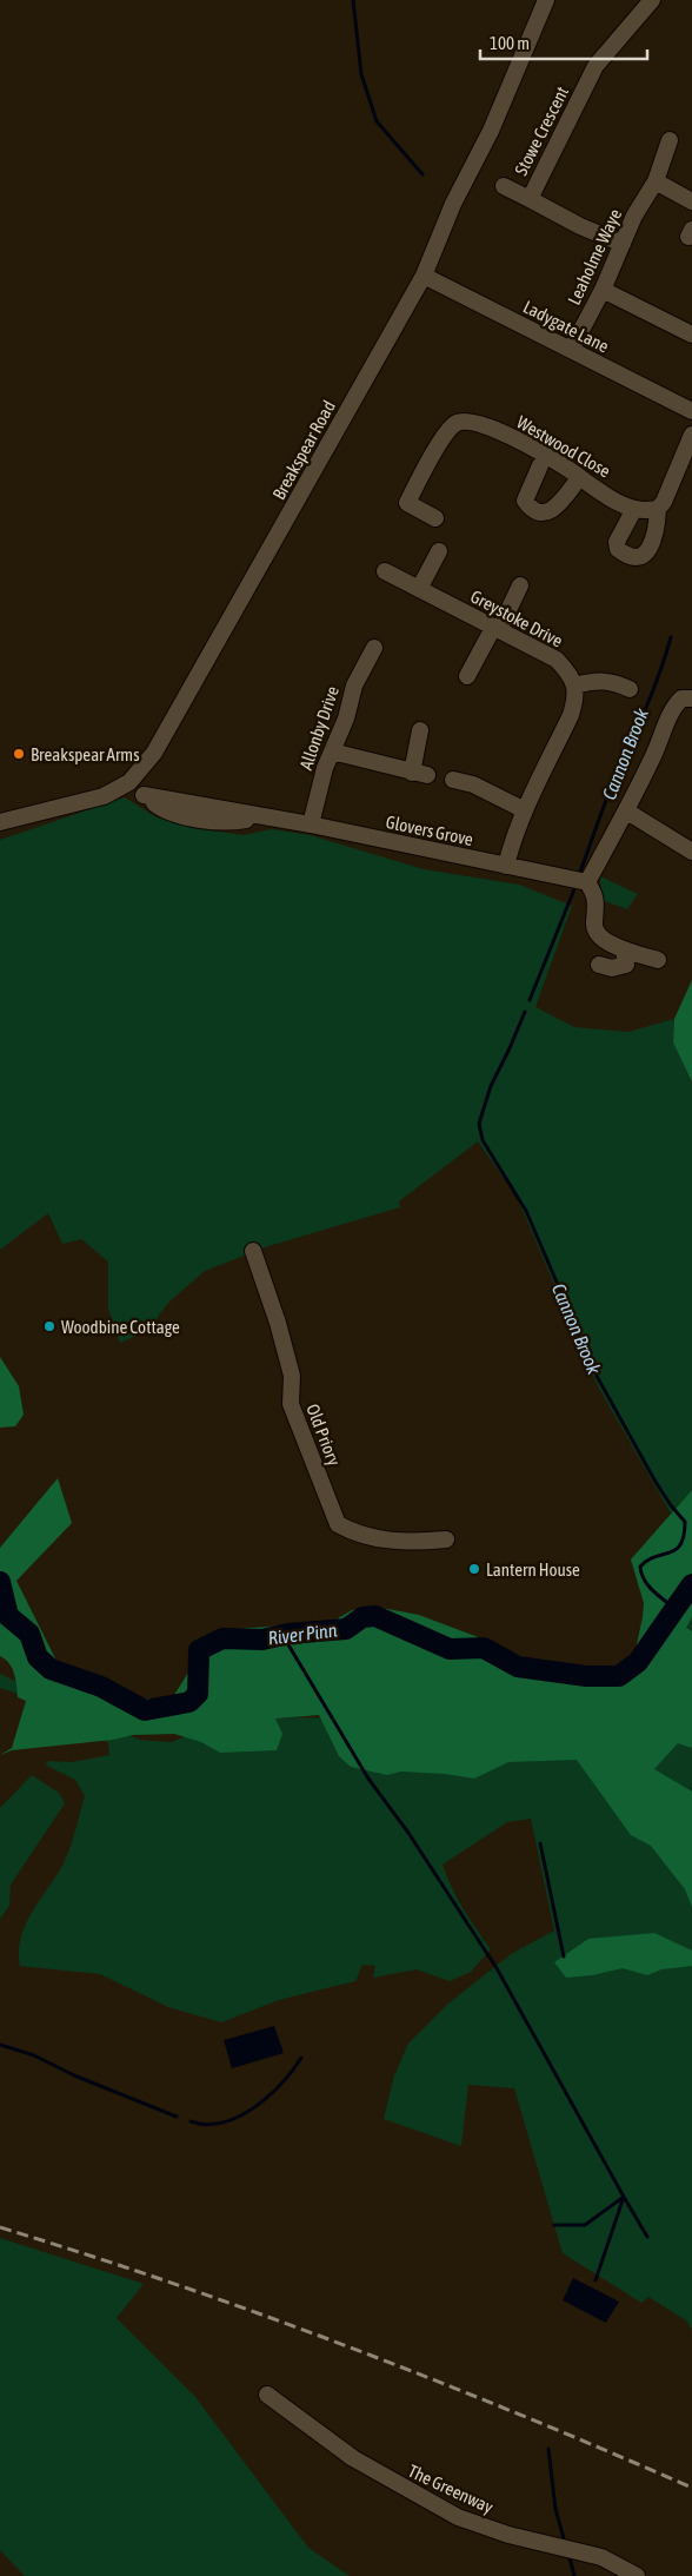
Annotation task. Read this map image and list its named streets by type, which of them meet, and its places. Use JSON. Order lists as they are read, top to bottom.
{
  "streets": {
    "street": [
      "Stowe Crescent",
      "Leaholme Waye",
      "Ladygate Lane",
      "Westwood Close",
      "Breakspear Road",
      "Greystoke Drive",
      "Allonby Drive",
      "Glovers Grove",
      "Old Priory",
      "The Greenway"
    ]
  },
  "crossings": [
    ["Stowe Crescent", "Leaholme Waye"],
    ["Leaholme Waye", "Ladygate Lane"],
    ["Ladygate Lane", "Breakspear Road"],
    ["Breakspear Road", "Glovers Grove"],
    ["Allonby Drive", "Glovers Grove"]
  ],
  "water": ["Cannon Brook", "River Pinn"],
  "places": ["Breakspear Arms", "Woodbine Cottage", "Lantern House"],
  "scale_bar": "100 m"
}
